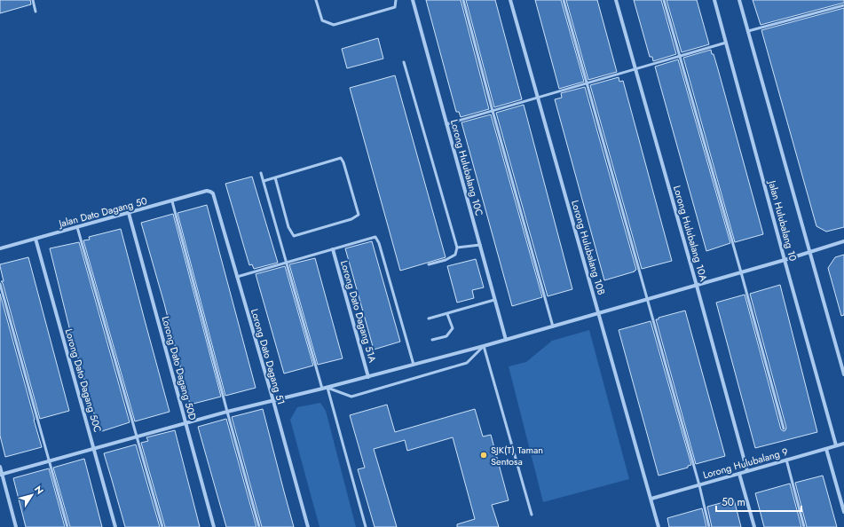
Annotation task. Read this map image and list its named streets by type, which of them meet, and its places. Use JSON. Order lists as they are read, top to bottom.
{
  "streets": {
    "street": [
      "Lorong Hulubalang 10C",
      "Jalan Dato Dagang 50",
      "Jalan Hulubalang 10",
      "Lorong Hulubalang 10A",
      "Lorong Hulubalang 10B",
      "Lorong Dato Dagang 51A",
      "Lorong Dato Dagang 51",
      "Lorong Dato Dagang 50D",
      "Lorong Dato Dagang 50C",
      "Lorong Hulubalang 9"
    ]
  },
  "crossings": [
    ["Jalan Dato Dagang 50", "Lorong Dato Dagang 51"],
    ["Jalan Dato Dagang 50", "Lorong Dato Dagang 50D"],
    ["Jalan Dato Dagang 50", "Lorong Dato Dagang 50C"],
    ["Jalan Hulubalang 10", "Lorong Hulubalang 9"],
    ["Lorong Hulubalang 10A", "Lorong Hulubalang 9"],
    ["Lorong Hulubalang 10B", "Lorong Hulubalang 9"]
  ],
  "places": ["SJK(T) Taman Sentosa"],
  "scale_bar": "50 m",
  "north": "top right"
}
